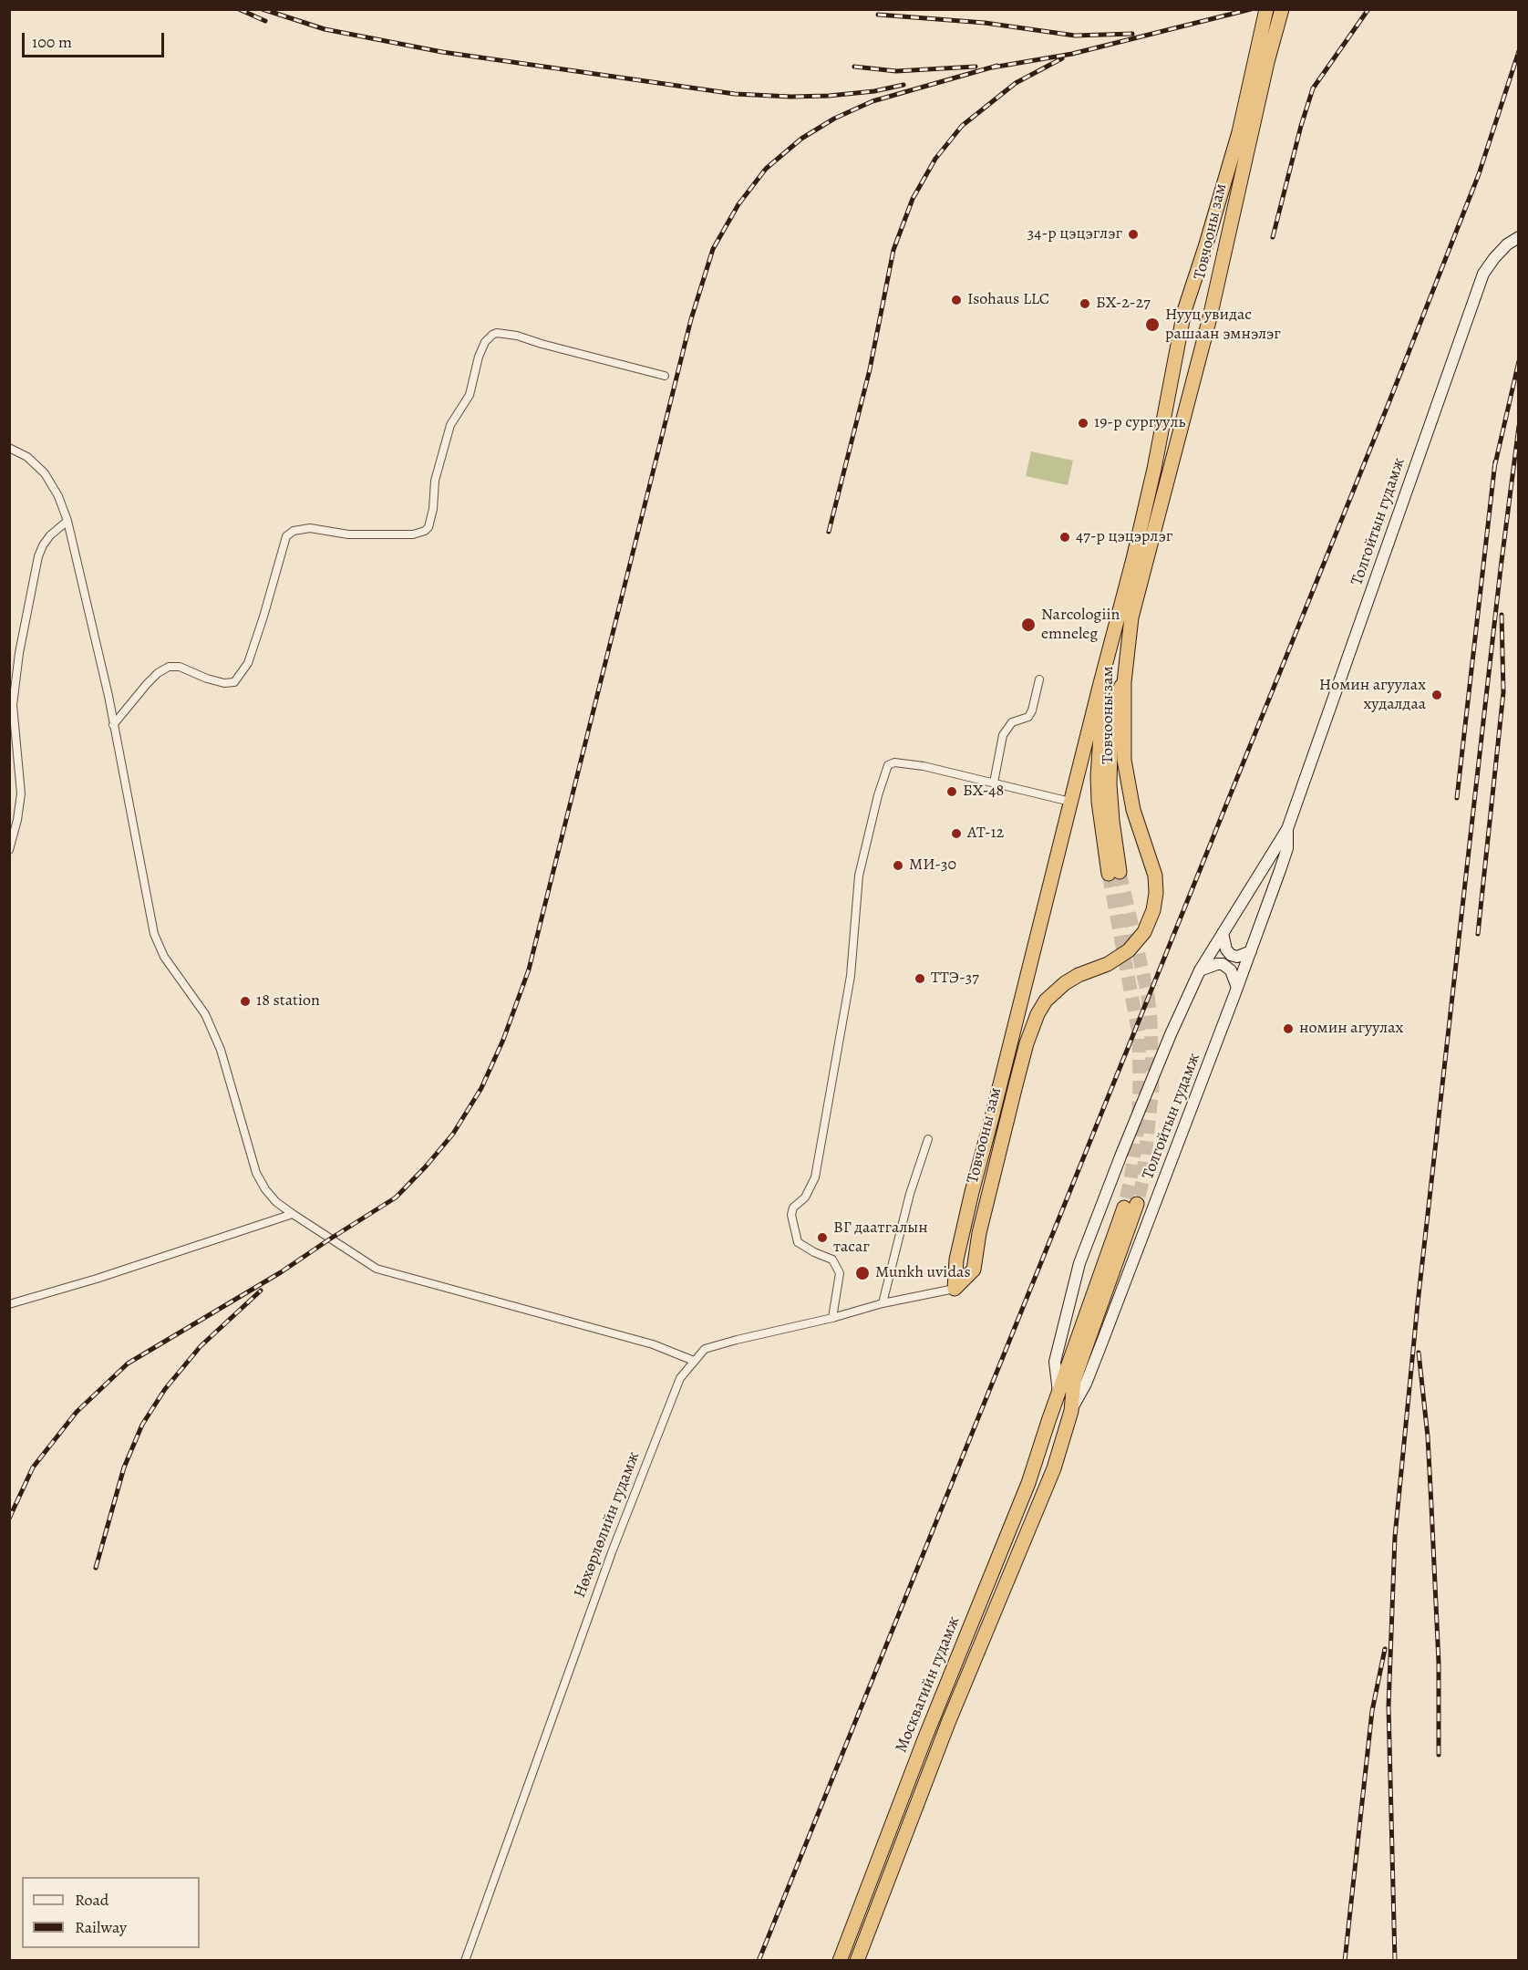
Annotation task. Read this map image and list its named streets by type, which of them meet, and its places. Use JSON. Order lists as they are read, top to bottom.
{
  "streets": {
    "highway": ["Товчооны зам", "Москвагийн гудамж"],
    "main road": ["Толгойтын гудамж"],
    "street": ["Нөхөрлөлийн гудамж"]
  },
  "crossings": [
    ["Товчооны зам", "Нөхөрлөлийн гудамж"],
    ["Толгойтын гудамж", "Москвагийн гудамж"]
  ],
  "places": [
    "34-р цэцэглэг",
    "Isohaus LLC",
    "БХ-2-27",
    "Нууц увидас рашаан эмнэлэг",
    "19-р сургууль",
    "47-р цэцэрлэг",
    "Narcologiin emneleg",
    "Номин агуулах худалдаа",
    "БХ-48",
    "АТ-12",
    "МИ-30",
    "ТТЭ-37",
    "18 station",
    "номин агуулах",
    "ВГ даатгалын тасаг",
    "Munkh uvidas"
  ],
  "legend": ["Road", "Railway"],
  "scale_bar": "100 m"
}
